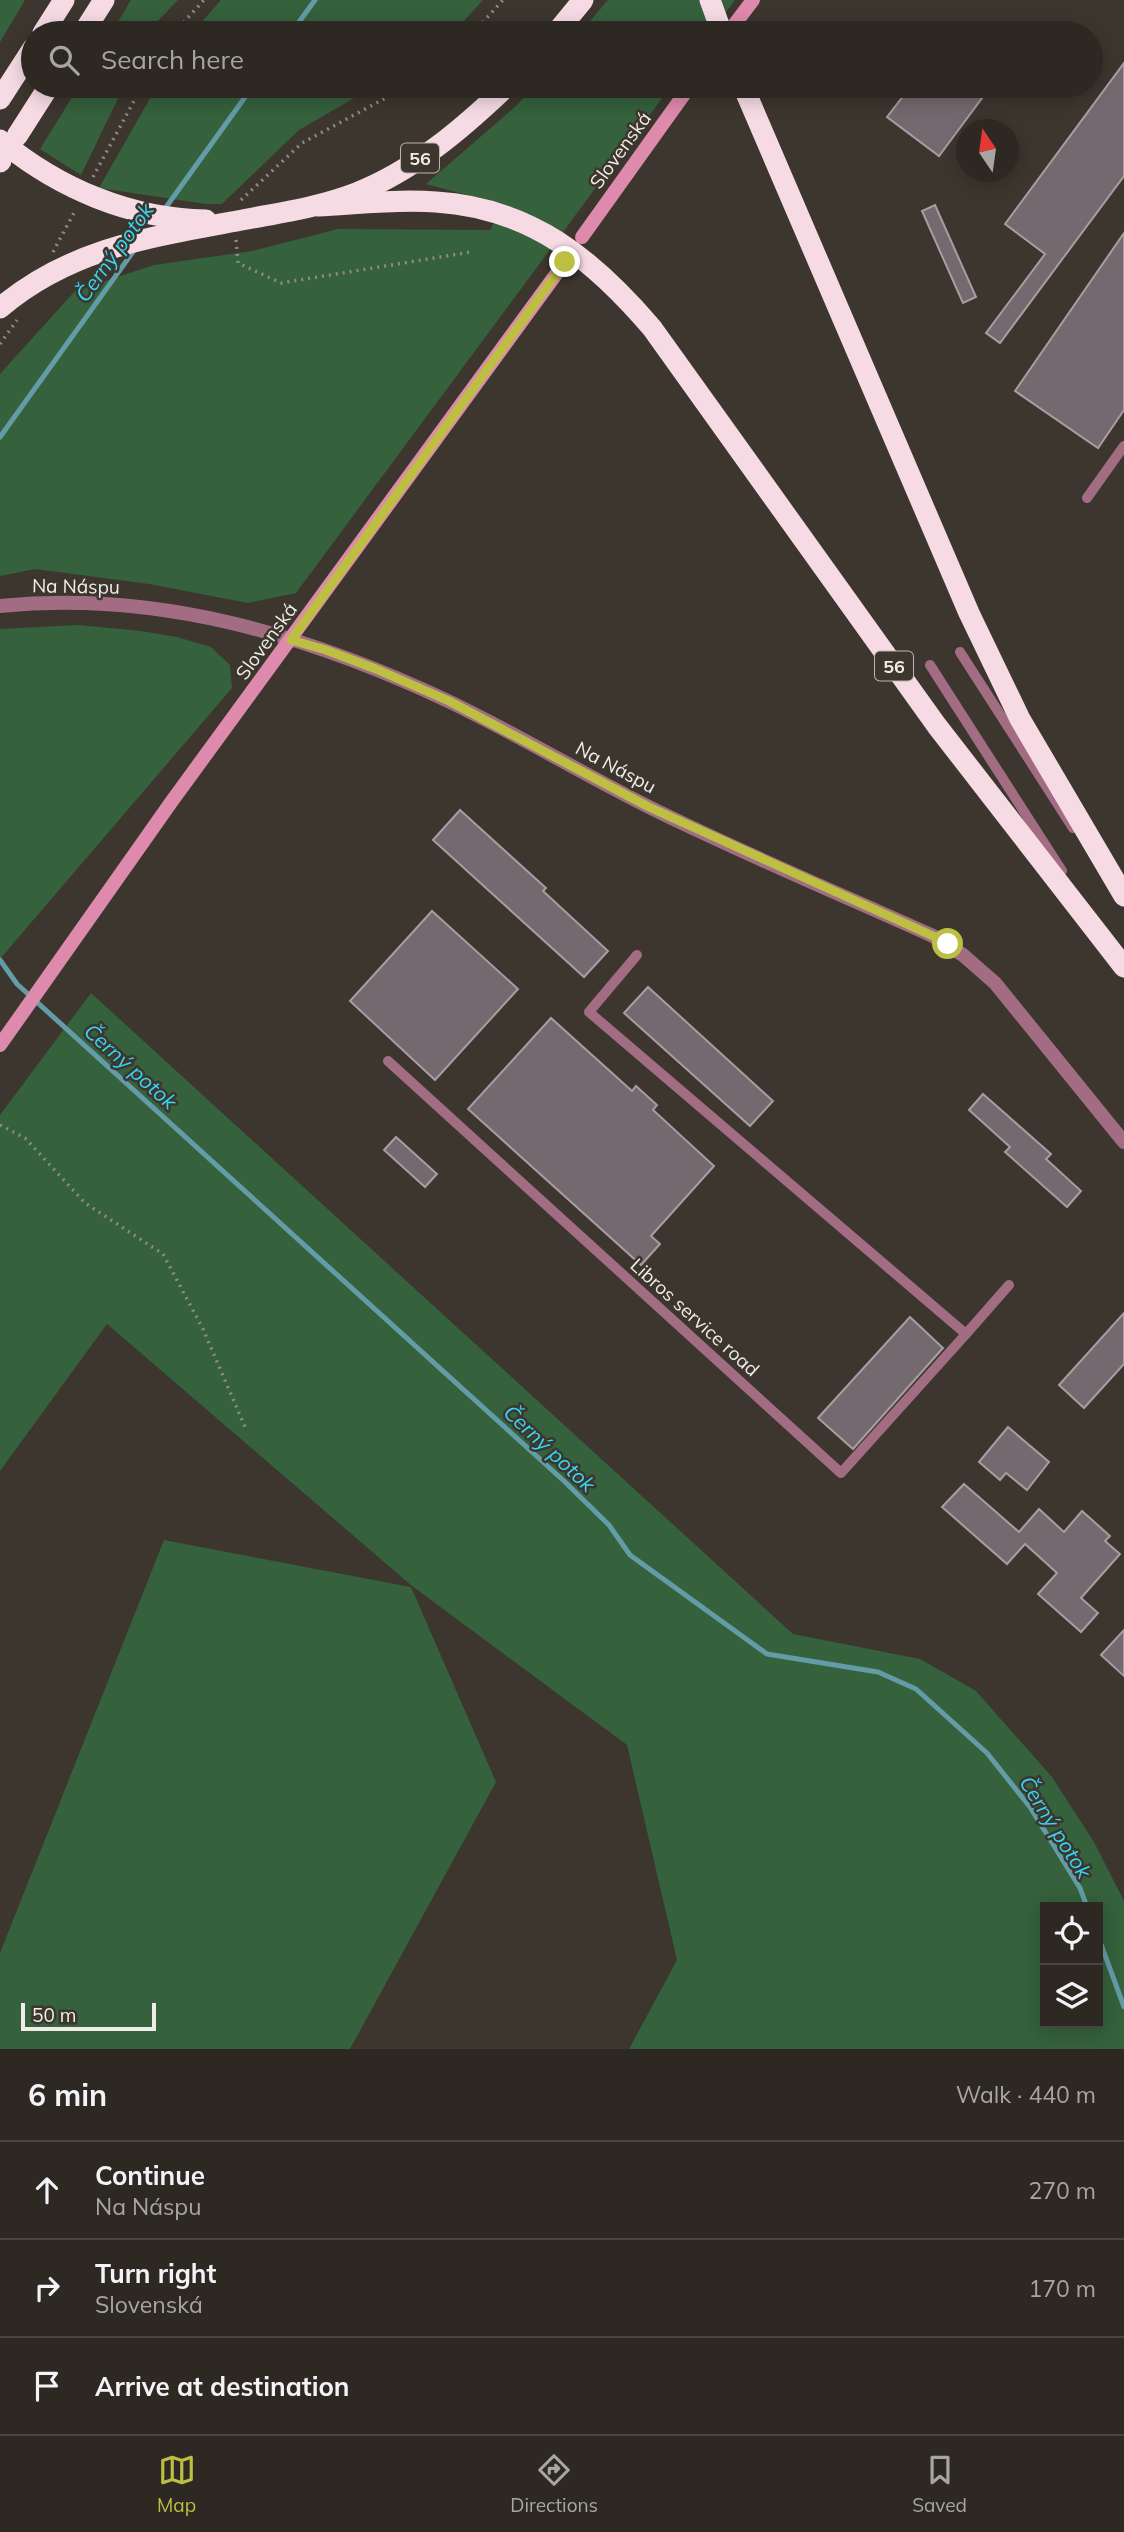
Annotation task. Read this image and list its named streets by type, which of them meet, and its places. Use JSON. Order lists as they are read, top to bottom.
{
  "streets": {
    "highway": ["56"],
    "street": ["Slovenská", "Na Náspu"],
    "lane": ["Libros service road"]
  },
  "crossings": [
    ["Slovenská", "Na Náspu"]
  ],
  "water": ["Černý potok"],
  "scale_bar": "50 m",
  "north": "top",
  "page": {
    "search": "Search here",
    "scale": "50 m",
    "heading": ["6 min", "Walk · 440 m"],
    "list": [
      ["Continue", "Na Náspu", "270 m"],
      ["Turn right", "Slovenská", "170 m"],
      "Arrive at destination"
    ],
    "nav": ["Map", "Directions", "Saved"]
  }
}
